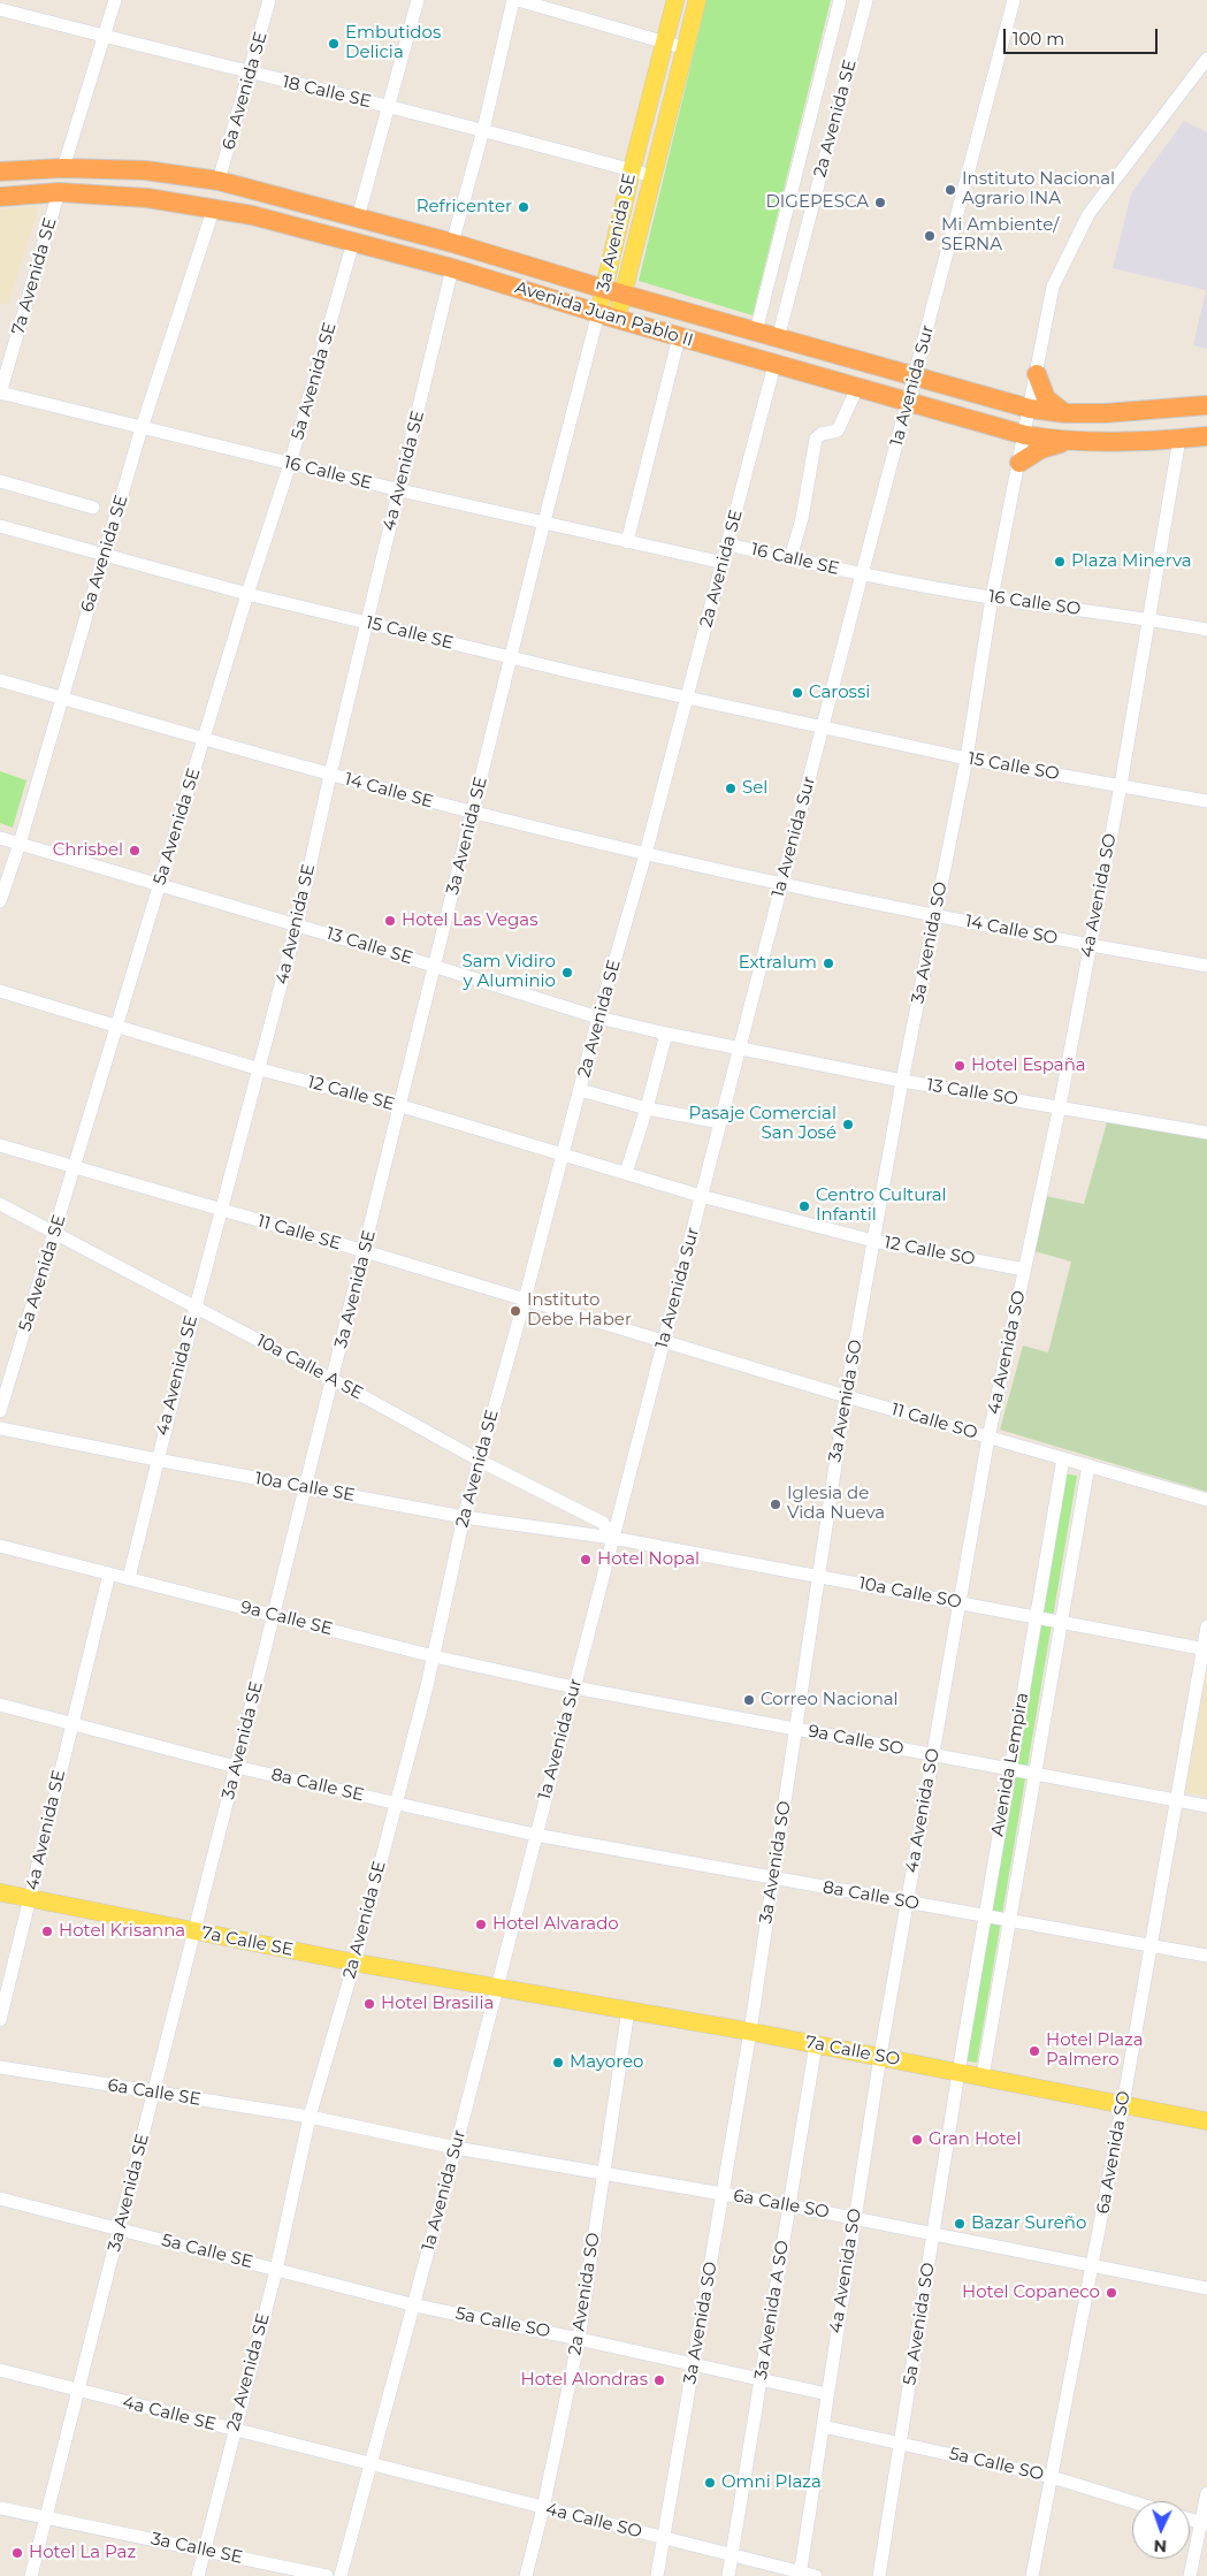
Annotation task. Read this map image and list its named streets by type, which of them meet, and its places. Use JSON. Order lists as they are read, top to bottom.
{
  "streets": {
    "highway": ["Avenida Juan Pablo II"],
    "main road": ["3a Avenida SE", "7a Calle SE", "7a Calle SO"],
    "street": [
      "6a Avenida SE",
      "18 Calle SE",
      "2a Avenida SE",
      "7a Avenida SE",
      "5a Avenida SE",
      "1a Avenida Sur",
      "4a Avenida SE",
      "16 Calle SE",
      "16 Calle SO",
      "15 Calle SE",
      "15 Calle SO",
      "14 Calle SE",
      "4a Avenida SO",
      "14 Calle SO",
      "3a Avenida SO",
      "13 Calle SE",
      "13 Calle SO",
      "12 Calle SE",
      "11 Calle SE",
      "12 Calle SO",
      "10a Calle A SE",
      "11 Calle SO",
      "10a Calle SE",
      "10a Calle SO",
      "9a Calle SE",
      "9a Calle SO",
      "Avenida Lempira",
      "8a Calle SE",
      "8a Calle SO",
      "6a Calle SE",
      "6a Avenida SO",
      "6a Calle SO",
      "5a Calle SE",
      "2a Avenida SO",
      "3a Avenida A SO",
      "5a Calle SO",
      "5a Avenida SO",
      "4a Calle SE",
      "4a Calle SO",
      "3a Calle SE"
    ]
  },
  "crossings": [
    ["6a Avenida SE", "18 Calle SE"],
    ["6a Avenida SE", "Avenida Juan Pablo II"],
    ["6a Avenida SE", "16 Calle SE"],
    ["6a Avenida SE", "15 Calle SE"],
    ["6a Avenida SE", "14 Calle SE"],
    ["6a Avenida SE", "13 Calle SE"],
    ["18 Calle SE", "3a Avenida SE"],
    ["2a Avenida SE", "Avenida Juan Pablo II"],
    ["2a Avenida SE", "16 Calle SE"],
    ["2a Avenida SE", "15 Calle SE"],
    ["2a Avenida SE", "14 Calle SE"],
    ["2a Avenida SE", "13 Calle SE"],
    ["2a Avenida SE", "12 Calle SE"],
    ["2a Avenida SE", "11 Calle SE"],
    ["2a Avenida SE", "10a Calle A SE"],
    ["2a Avenida SE", "10a Calle SE"],
    ["2a Avenida SE", "9a Calle SE"],
    ["2a Avenida SE", "8a Calle SE"],
    ["2a Avenida SE", "7a Calle SE"],
    ["2a Avenida SE", "6a Calle SE"],
    ["2a Avenida SE", "5a Calle SE"],
    ["2a Avenida SE", "4a Calle SE"],
    ["2a Avenida SE", "3a Calle SE"],
    ["3a Avenida SE", "Avenida Juan Pablo II"],
    ["3a Avenida SE", "16 Calle SE"],
    ["3a Avenida SE", "15 Calle SE"],
    ["3a Avenida SE", "14 Calle SE"],
    ["3a Avenida SE", "13 Calle SE"],
    ["3a Avenida SE", "12 Calle SE"],
    ["3a Avenida SE", "11 Calle SE"],
    ["3a Avenida SE", "10a Calle A SE"],
    ["3a Avenida SE", "10a Calle SE"],
    ["3a Avenida SE", "9a Calle SE"],
    ["3a Avenida SE", "8a Calle SE"],
    ["3a Avenida SE", "7a Calle SE"],
    ["3a Avenida SE", "6a Calle SE"],
    ["3a Avenida SE", "5a Calle SE"],
    ["3a Avenida SE", "4a Calle SE"],
    ["3a Avenida SE", "3a Calle SE"],
    ["7a Avenida SE", "Avenida Juan Pablo II"],
    ["7a Avenida SE", "16 Calle SE"],
    ["Avenida Juan Pablo II", "5a Avenida SE"],
    ["Avenida Juan Pablo II", "1a Avenida Sur"],
    ["Avenida Juan Pablo II", "4a Avenida SE"],
    ["Avenida Juan Pablo II", "4a Avenida SO"],
    ["Avenida Juan Pablo II", "3a Avenida SO"],
    ["5a Avenida SE", "16 Calle SE"],
    ["5a Avenida SE", "15 Calle SE"],
    ["5a Avenida SE", "14 Calle SE"],
    ["5a Avenida SE", "13 Calle SE"],
    ["5a Avenida SE", "12 Calle SE"],
    ["5a Avenida SE", "11 Calle SE"],
    ["5a Avenida SE", "10a Calle A SE"],
    ["1a Avenida Sur", "16 Calle SE"],
    ["1a Avenida Sur", "16 Calle SO"],
    ["1a Avenida Sur", "15 Calle SE"],
    ["1a Avenida Sur", "15 Calle SO"],
    ["1a Avenida Sur", "14 Calle SE"],
    ["1a Avenida Sur", "14 Calle SO"],
    ["1a Avenida Sur", "13 Calle SE"],
    ["1a Avenida Sur", "13 Calle SO"],
    ["1a Avenida Sur", "12 Calle SE"],
    ["1a Avenida Sur", "11 Calle SE"],
    ["1a Avenida Sur", "12 Calle SO"],
    ["1a Avenida Sur", "10a Calle A SE"],
    ["1a Avenida Sur", "11 Calle SO"],
    ["1a Avenida Sur", "10a Calle SE"],
    ["1a Avenida Sur", "10a Calle SO"],
    ["1a Avenida Sur", "9a Calle SE"],
    ["1a Avenida Sur", "9a Calle SO"],
    ["1a Avenida Sur", "8a Calle SE"],
    ["1a Avenida Sur", "8a Calle SO"],
    ["1a Avenida Sur", "7a Calle SE"],
    ["1a Avenida Sur", "7a Calle SO"],
    ["1a Avenida Sur", "6a Calle SE"],
    ["1a Avenida Sur", "6a Calle SO"],
    ["1a Avenida Sur", "5a Calle SE"],
    ["1a Avenida Sur", "5a Calle SO"],
    ["1a Avenida Sur", "4a Calle SE"],
    ["1a Avenida Sur", "4a Calle SO"],
    ["4a Avenida SE", "16 Calle SE"],
    ["4a Avenida SE", "15 Calle SE"],
    ["4a Avenida SE", "14 Calle SE"],
    ["4a Avenida SE", "13 Calle SE"],
    ["4a Avenida SE", "12 Calle SE"],
    ["4a Avenida SE", "11 Calle SE"],
    ["4a Avenida SE", "10a Calle A SE"],
    ["4a Avenida SE", "10a Calle SE"],
    ["4a Avenida SE", "9a Calle SE"],
    ["4a Avenida SE", "8a Calle SE"],
    ["4a Avenida SE", "7a Calle SE"],
    ["16 Calle SE", "16 Calle SO"],
    ["16 Calle SO", "4a Avenida SO"],
    ["16 Calle SO", "3a Avenida SO"],
    ["15 Calle SE", "15 Calle SO"],
    ["15 Calle SO", "4a Avenida SO"],
    ["15 Calle SO", "3a Avenida SO"],
    ["14 Calle SE", "14 Calle SO"],
    ["4a Avenida SO", "14 Calle SO"],
    ["4a Avenida SO", "13 Calle SO"],
    ["4a Avenida SO", "12 Calle SO"],
    ["4a Avenida SO", "11 Calle SO"],
    ["4a Avenida SO", "10a Calle SO"],
    ["4a Avenida SO", "9a Calle SO"],
    ["4a Avenida SO", "8a Calle SO"],
    ["4a Avenida SO", "7a Calle SO"],
    ["4a Avenida SO", "6a Calle SO"],
    ["4a Avenida SO", "5a Calle SO"],
    ["4a Avenida SO", "4a Calle SO"],
    ["14 Calle SO", "3a Avenida SO"],
    ["3a Avenida SO", "13 Calle SO"],
    ["3a Avenida SO", "12 Calle SO"],
    ["3a Avenida SO", "11 Calle SO"],
    ["3a Avenida SO", "10a Calle SO"],
    ["3a Avenida SO", "9a Calle SO"],
    ["3a Avenida SO", "8a Calle SO"],
    ["3a Avenida SO", "7a Calle SO"],
    ["3a Avenida SO", "6a Calle SO"],
    ["3a Avenida SO", "5a Calle SO"],
    ["3a Avenida SO", "4a Calle SO"],
    ["13 Calle SE", "13 Calle SO"],
    ["12 Calle SE", "12 Calle SO"],
    ["11 Calle SE", "11 Calle SO"],
    ["10a Calle A SE", "10a Calle SE"],
    ["10a Calle A SE", "10a Calle SO"],
    ["11 Calle SO", "Avenida Lempira"],
    ["10a Calle SE", "10a Calle SO"],
    ["10a Calle SO", "Avenida Lempira"],
    ["10a Calle SO", "6a Avenida SO"],
    ["9a Calle SE", "9a Calle SO"],
    ["9a Calle SO", "Avenida Lempira"],
    ["9a Calle SO", "6a Avenida SO"],
    ["Avenida Lempira", "8a Calle SO"],
    ["Avenida Lempira", "7a Calle SO"],
    ["Avenida Lempira", "5a Avenida SO"],
    ["8a Calle SE", "8a Calle SO"],
    ["8a Calle SO", "6a Avenida SO"],
    ["7a Calle SE", "7a Calle SO"],
    ["7a Calle SO", "6a Avenida SO"],
    ["7a Calle SO", "2a Avenida SO"],
    ["7a Calle SO", "3a Avenida A SO"],
    ["7a Calle SO", "5a Avenida SO"],
    ["6a Calle SE", "6a Calle SO"],
    ["6a Avenida SO", "6a Calle SO"],
    ["6a Avenida SO", "5a Calle SO"],
    ["6a Calle SO", "2a Avenida SO"],
    ["6a Calle SO", "3a Avenida A SO"],
    ["6a Calle SO", "5a Avenida SO"],
    ["5a Calle SE", "5a Calle SO"],
    ["2a Avenida SO", "5a Calle SO"],
    ["2a Avenida SO", "4a Calle SO"],
    ["3a Avenida A SO", "5a Calle SO"],
    ["3a Avenida A SO", "4a Calle SO"],
    ["5a Calle SO", "5a Avenida SO"],
    ["4a Calle SE", "4a Calle SO"]
  ],
  "places": [
    "Embutidos Delicia",
    "Instituto Nacional Agrario INA",
    "DIGEPESCA",
    "Refricenter",
    "Mi Ambiente/ SERNA",
    "Plaza Minerva",
    "Carossi",
    "Sel",
    "Chrisbel",
    "Hotel Las Vegas",
    "Extralum",
    "Sam Vidiro y Aluminio",
    "Hotel España",
    "Pasaje Comercial San José",
    "Centro Cultural Infantil",
    "Instituto Debe Haber",
    "Iglesia de Vida Nueva",
    "Hotel Nopal",
    "Correo Nacional",
    "Hotel Alvarado",
    "Hotel Krisanna",
    "Hotel Brasilia",
    "Hotel Plaza Palmero",
    "Mayoreo",
    "Gran Hotel",
    "Bazar Sureño",
    "Hotel Copaneco",
    "Hotel Alondras",
    "Omni Plaza",
    "Hotel La Paz"
  ],
  "scale_bar": "100 m",
  "north": "bottom"
}
